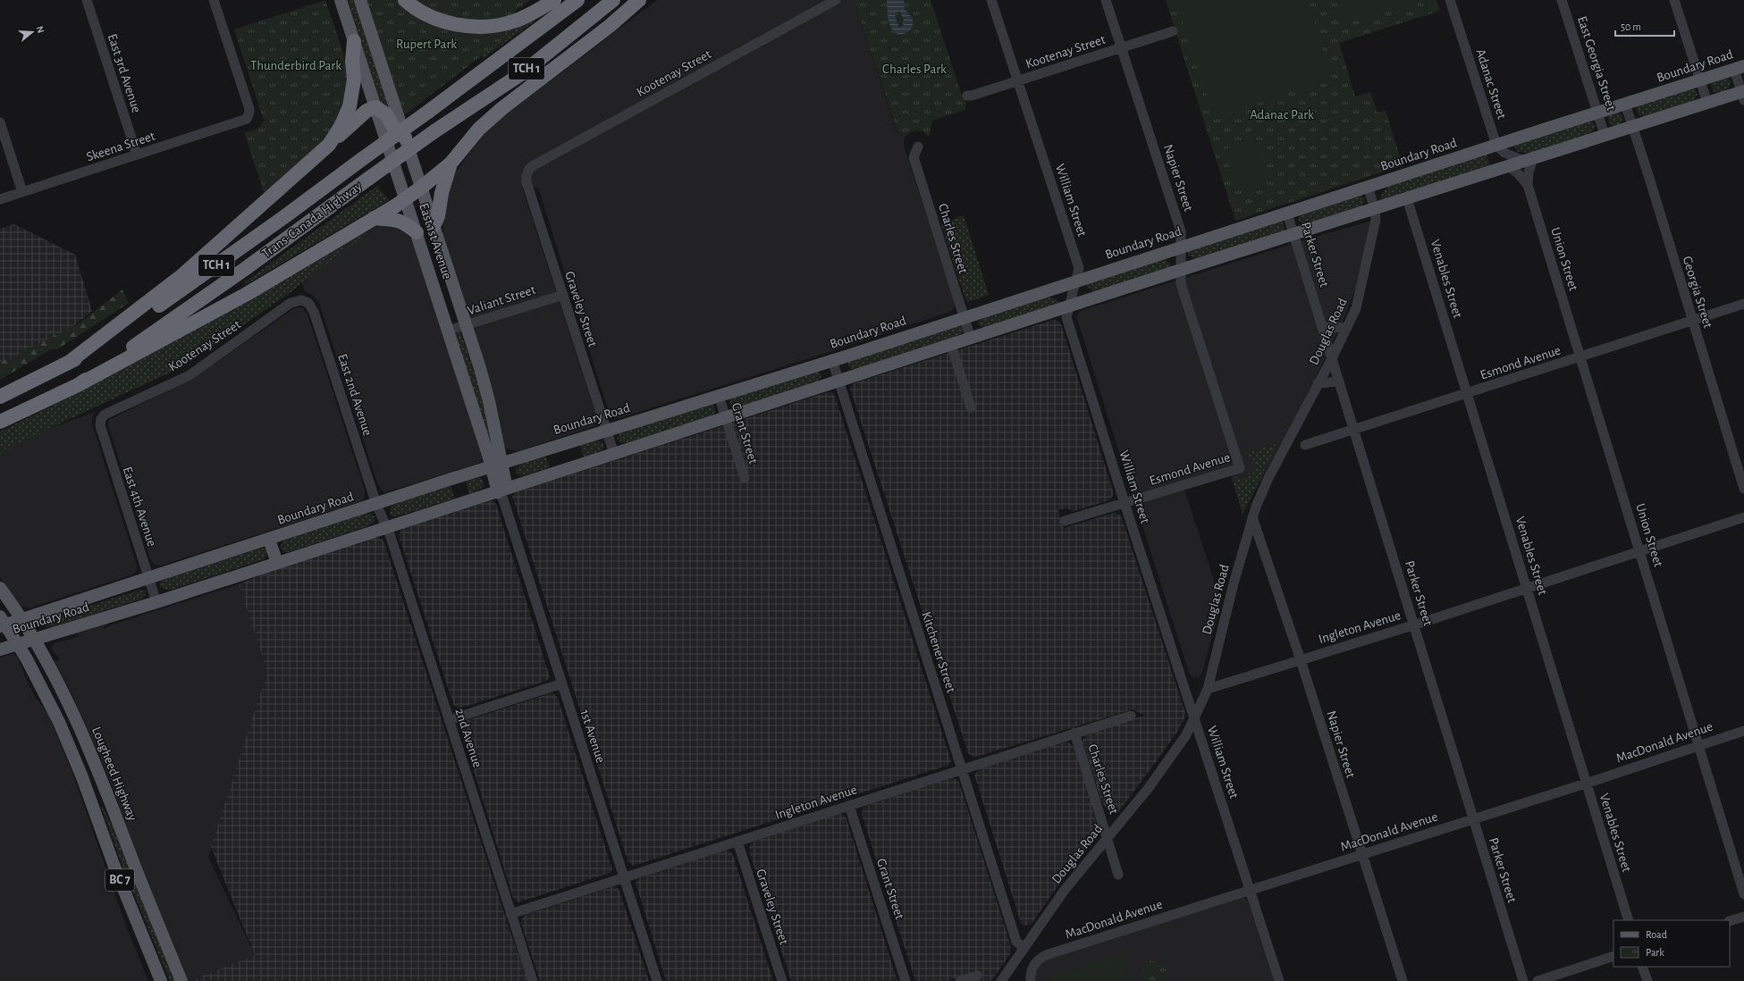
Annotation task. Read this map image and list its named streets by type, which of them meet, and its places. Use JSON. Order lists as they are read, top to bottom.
{
  "streets": {
    "highway": ["TCH 1", "Trans-Canada Highway"],
    "main road": [
      "Boundary Road",
      "East 1st Avenue",
      "Lougheed Highway",
      "BC 7"
    ],
    "street": [
      "Kootenay Street",
      "East Georgia Street",
      "East 3rd Avenue",
      "Adanac Street",
      "Skeena Street",
      "Napier Street",
      "William Street",
      "Charles Street",
      "Parker Street",
      "Union Street",
      "Venables Street",
      "Georgia Street",
      "Valiant Street",
      "Graveley Street",
      "Douglas Road",
      "Esmond Avenue",
      "East 2nd Avenue",
      "Grant Street",
      "East 4th Avenue",
      "Ingleton Avenue",
      "Kitchener Street",
      "1st Avenue",
      "2nd Avenue",
      "MacDonald Avenue"
    ]
  },
  "crossings": [
    ["Kootenay Street", "Napier Street"],
    ["Kootenay Street", "William Street"],
    ["Kootenay Street", "Graveley Street"],
    ["Kootenay Street", "East 2nd Avenue"],
    ["Kootenay Street", "East 4th Avenue"],
    ["East Georgia Street", "Boundary Road"],
    ["Boundary Road", "Adanac Street"],
    ["Boundary Road", "Napier Street"],
    ["Boundary Road", "William Street"],
    ["Boundary Road", "Charles Street"],
    ["Boundary Road", "East 1st Avenue"],
    ["Boundary Road", "Parker Street"],
    ["Boundary Road", "Union Street"],
    ["Boundary Road", "Venables Street"],
    ["Boundary Road", "Georgia Street"],
    ["Boundary Road", "Graveley Street"],
    ["Boundary Road", "Douglas Road"],
    ["Boundary Road", "East 2nd Avenue"],
    ["Boundary Road", "Grant Street"],
    ["Boundary Road", "East 4th Avenue"],
    ["Boundary Road", "Kitchener Street"],
    ["Boundary Road", "1st Avenue"],
    ["Boundary Road", "2nd Avenue"],
    ["Boundary Road", "Lougheed Highway"],
    ["Boundary Road", "BC 7"],
    ["East 3rd Avenue", "Skeena Street"],
    ["Napier Street", "Douglas Road"],
    ["Napier Street", "Esmond Avenue"],
    ["Napier Street", "Ingleton Avenue"],
    ["Napier Street", "MacDonald Avenue"],
    ["William Street", "Douglas Road"],
    ["William Street", "Esmond Avenue"],
    ["William Street", "MacDonald Avenue"],
    ["Charles Street", "Douglas Road"],
    ["Charles Street", "Ingleton Avenue"],
    ["East 1st Avenue", "Valiant Street"],
    ["East 1st Avenue", "1st Avenue"],
    ["Parker Street", "Douglas Road"],
    ["Parker Street", "Esmond Avenue"],
    ["Parker Street", "Ingleton Avenue"],
    ["Parker Street", "MacDonald Avenue"],
    ["Union Street", "Esmond Avenue"],
    ["Union Street", "Ingleton Avenue"],
    ["Union Street", "MacDonald Avenue"],
    ["Venables Street", "Esmond Avenue"],
    ["Venables Street", "Ingleton Avenue"],
    ["Venables Street", "MacDonald Avenue"],
    ["Georgia Street", "Esmond Avenue"],
    ["Valiant Street", "Graveley Street"],
    ["Graveley Street", "Ingleton Avenue"],
    ["Douglas Road", "Ingleton Avenue"],
    ["Douglas Road", "Kitchener Street"],
    ["East 2nd Avenue", "2nd Avenue"],
    ["Grant Street", "Ingleton Avenue"],
    ["Ingleton Avenue", "Kitchener Street"],
    ["Ingleton Avenue", "1st Avenue"],
    ["Ingleton Avenue", "2nd Avenue"]
  ],
  "parks": [
    "Rupert Park",
    "Thunderbird Park",
    "Charles Park",
    "Adanac Park"
  ],
  "legend": ["Road", "Park"],
  "scale_bar": "50 m",
  "north": "right"
}
